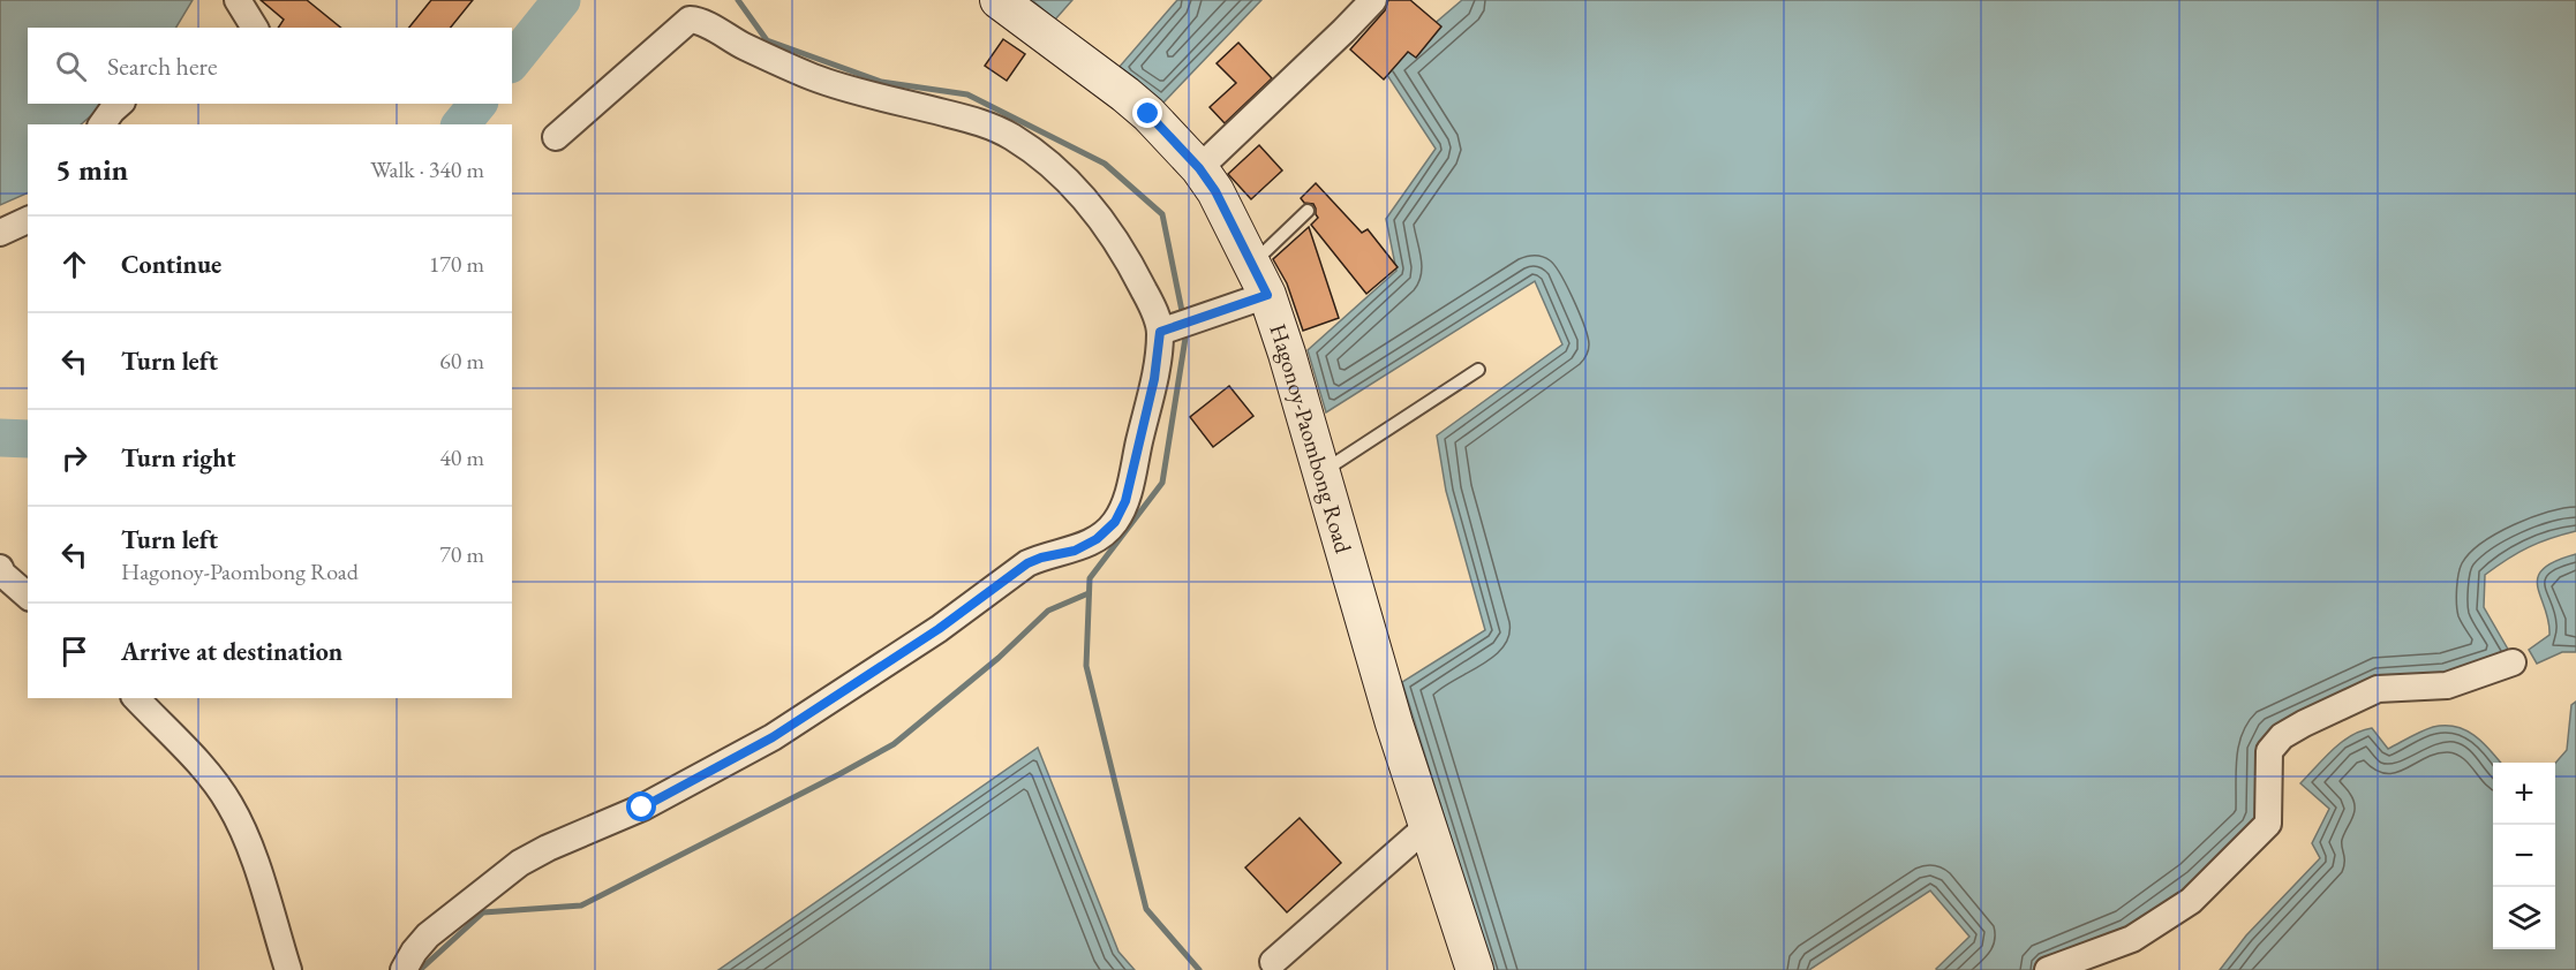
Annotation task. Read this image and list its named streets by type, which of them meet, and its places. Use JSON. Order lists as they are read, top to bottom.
{
  "streets": {
    "main road": ["Hagonoy-Paombong Road"]
  },
  "page": {
    "search": "Search here",
    "heading": ["5 min", "Walk · 340 m"],
    "list": [
      ["Continue", "170 m"],
      ["Turn left", "60 m"],
      ["Turn right", "40 m"],
      ["Turn left", "Hagonoy-Paombong Road", "70 m"],
      "Arrive at destination"
    ],
    "map_buttons": ["+", "−"]
  }
}
